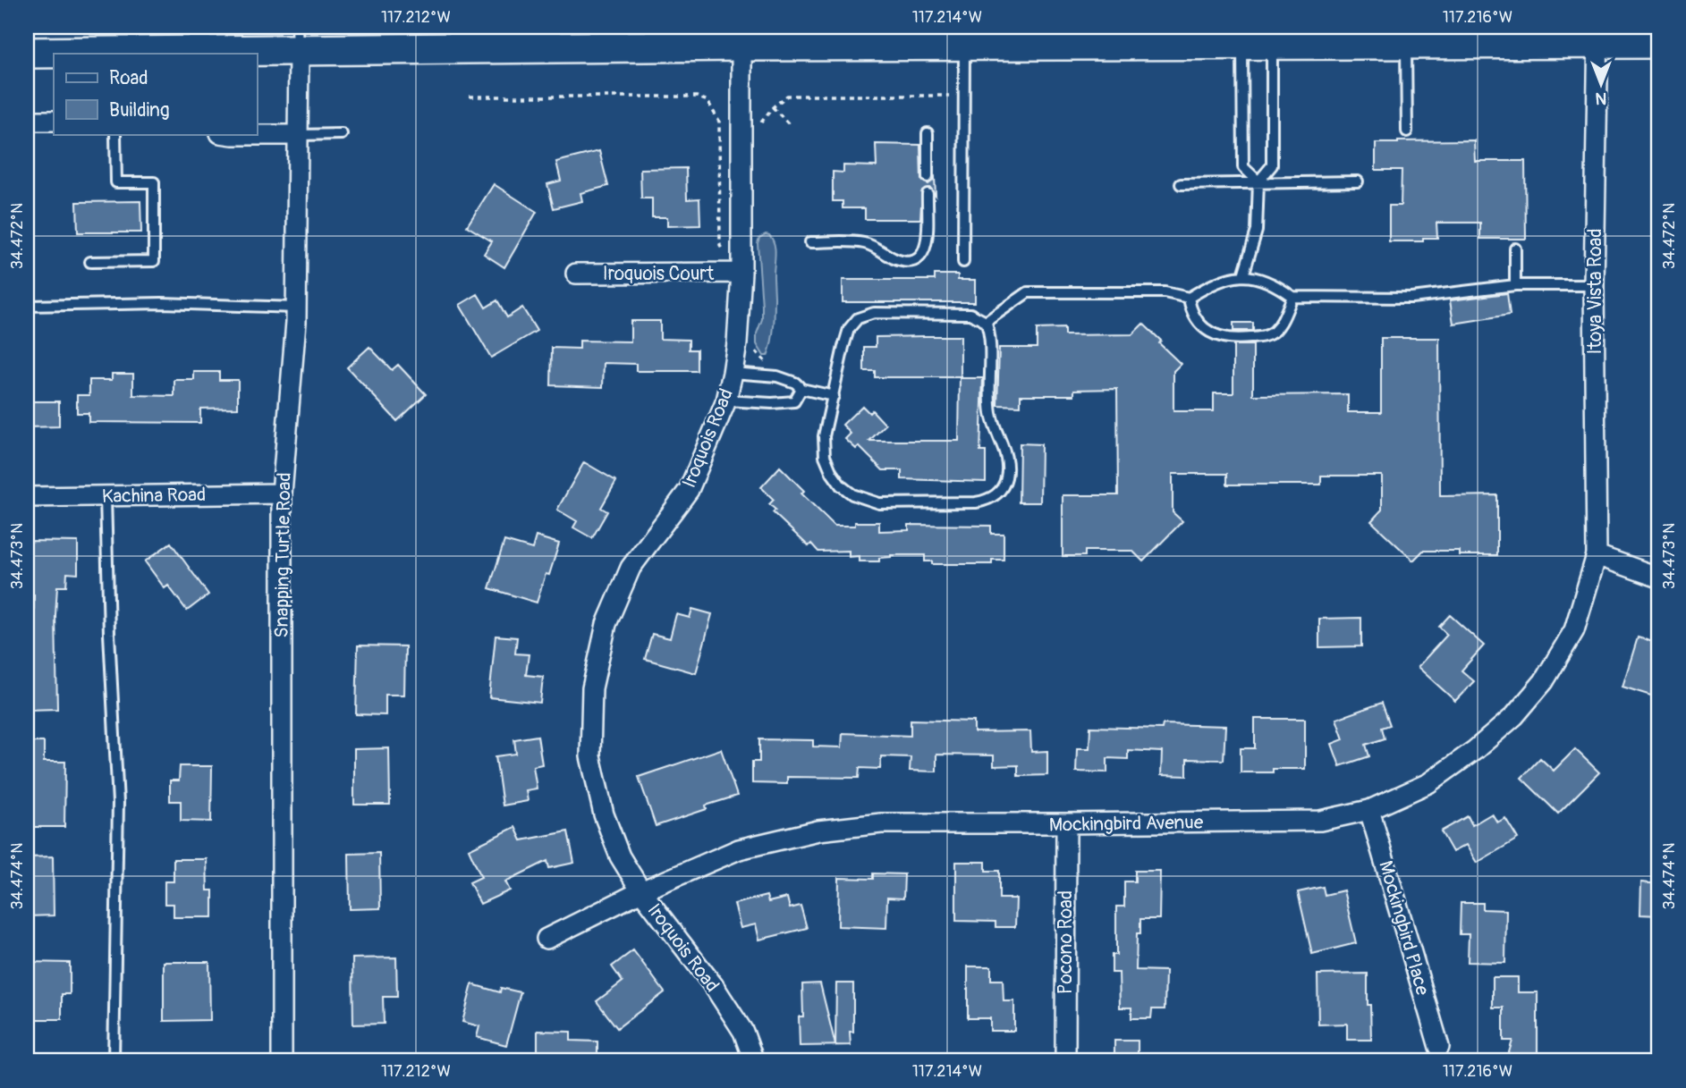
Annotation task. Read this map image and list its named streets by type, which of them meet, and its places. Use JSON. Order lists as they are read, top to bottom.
{
  "streets": {
    "street": [
      "Iroquois Court",
      "Itoya Vista Road",
      "Iroquois Road",
      "Kachina Road",
      "Snapping Turtle Road",
      "Mockingbird Avenue",
      "Mockingbird Place",
      "Pocono Road"
    ]
  },
  "crossings": [
    ["Iroquois Court", "Iroquois Road"],
    ["Itoya Vista Road", "Mockingbird Avenue"],
    ["Iroquois Road", "Mockingbird Avenue"],
    ["Kachina Road", "Snapping Turtle Road"],
    ["Mockingbird Avenue", "Mockingbird Place"],
    ["Mockingbird Avenue", "Pocono Road"]
  ],
  "legend": ["Road", "Building"],
  "north": "bottom",
  "coordinates": [
    "117.212°W",
    "117.214°W",
    "117.216°W",
    "34.472°N",
    "34.473°N",
    "34.474°N"
  ]
}
